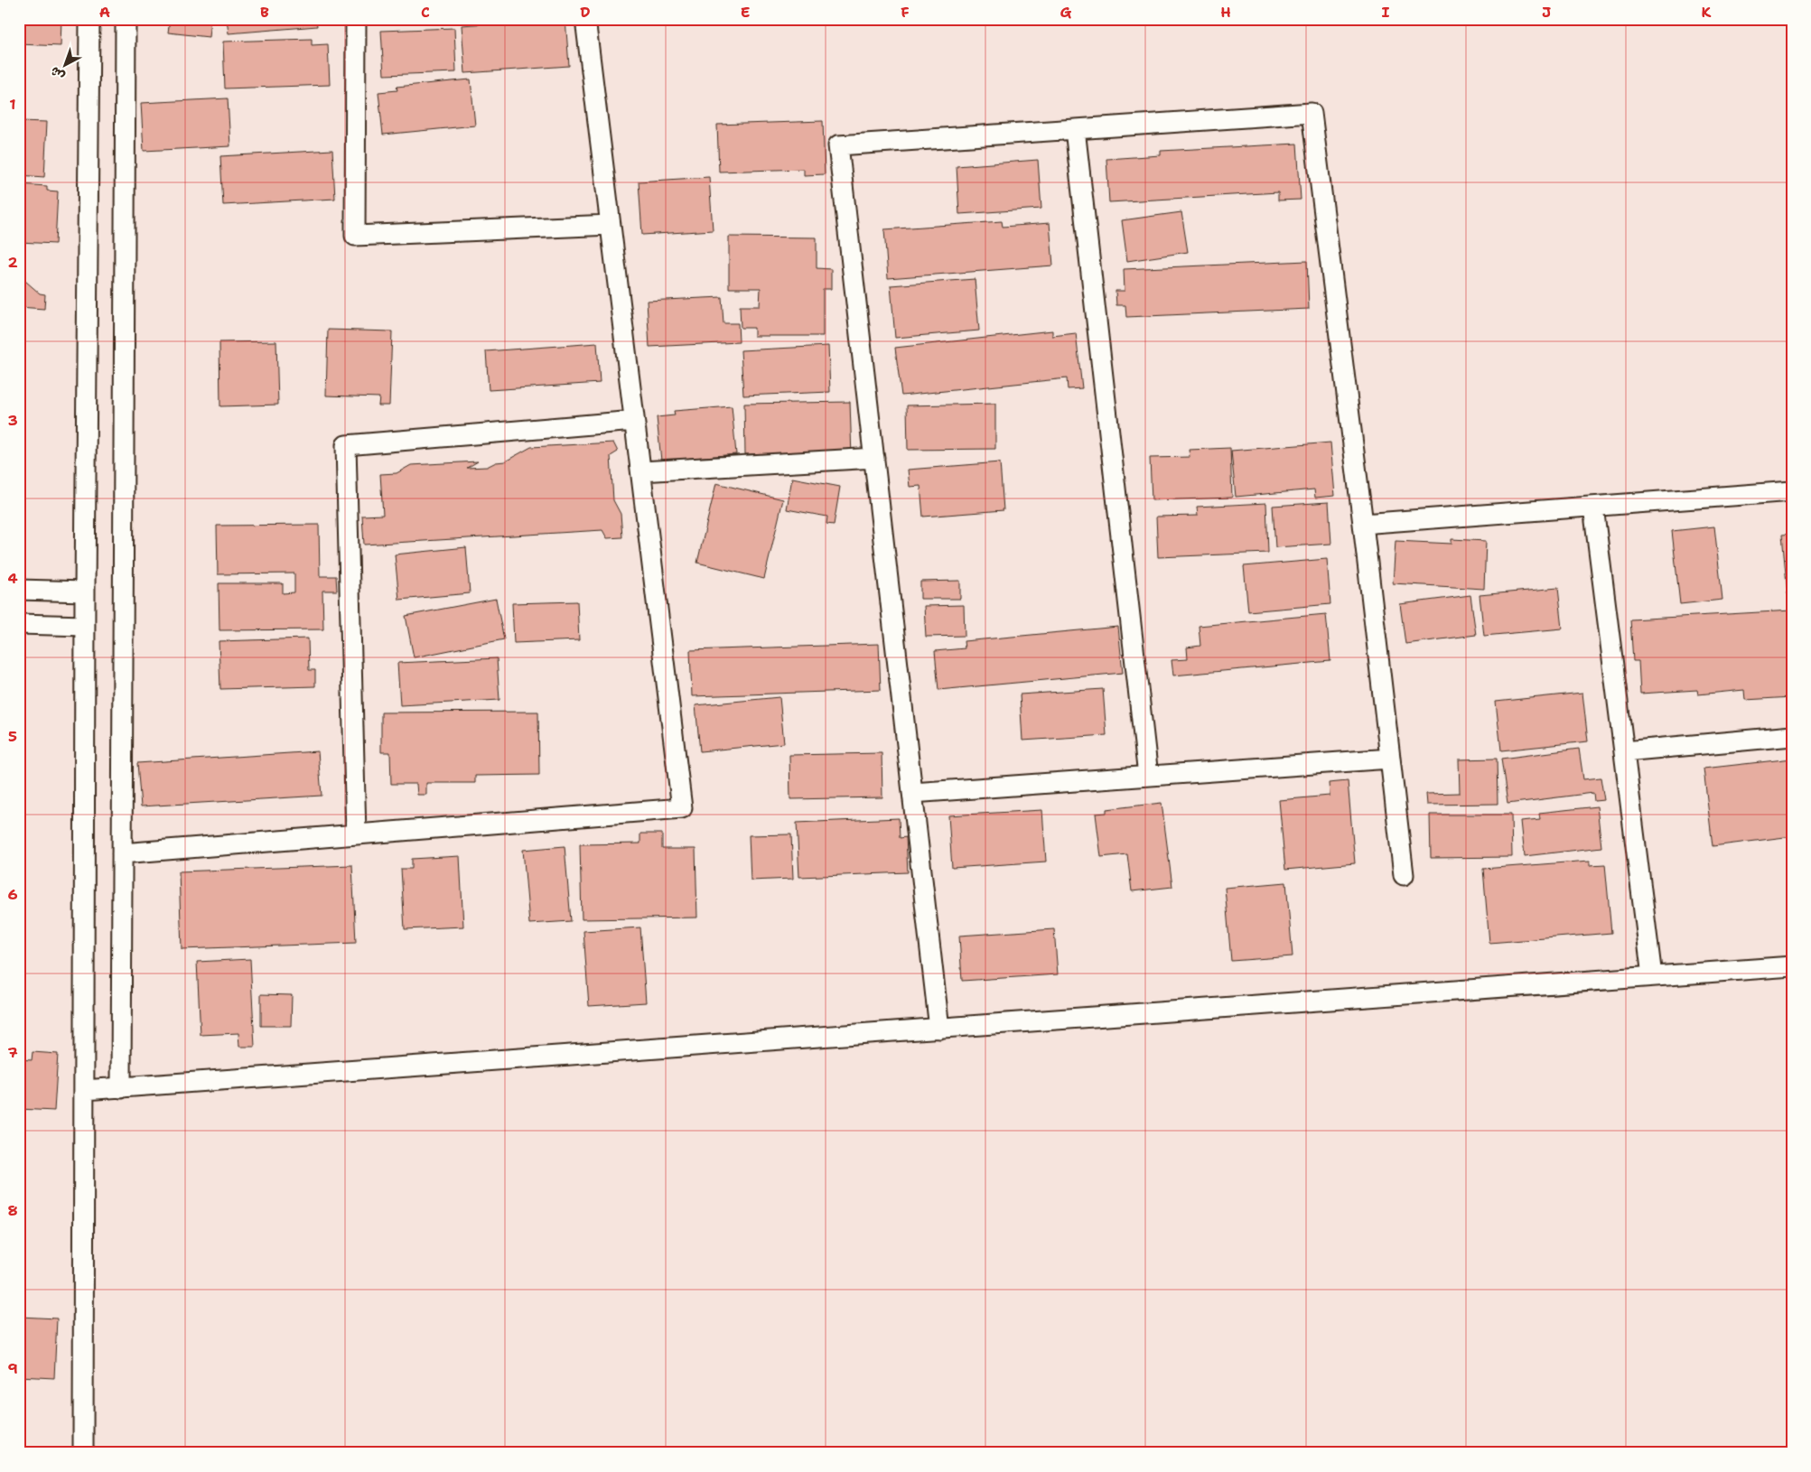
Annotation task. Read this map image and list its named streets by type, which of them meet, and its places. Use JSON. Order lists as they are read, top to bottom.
{
  "north": "bottom left",
  "grid": {
    "columns": [
      "A",
      "B",
      "C",
      "D",
      "E",
      "F",
      "G",
      "H",
      "I",
      "J",
      "K"
    ],
    "rows": [
      "1",
      "2",
      "3",
      "4",
      "5",
      "6",
      "7",
      "8",
      "9"
    ]
  }
}
